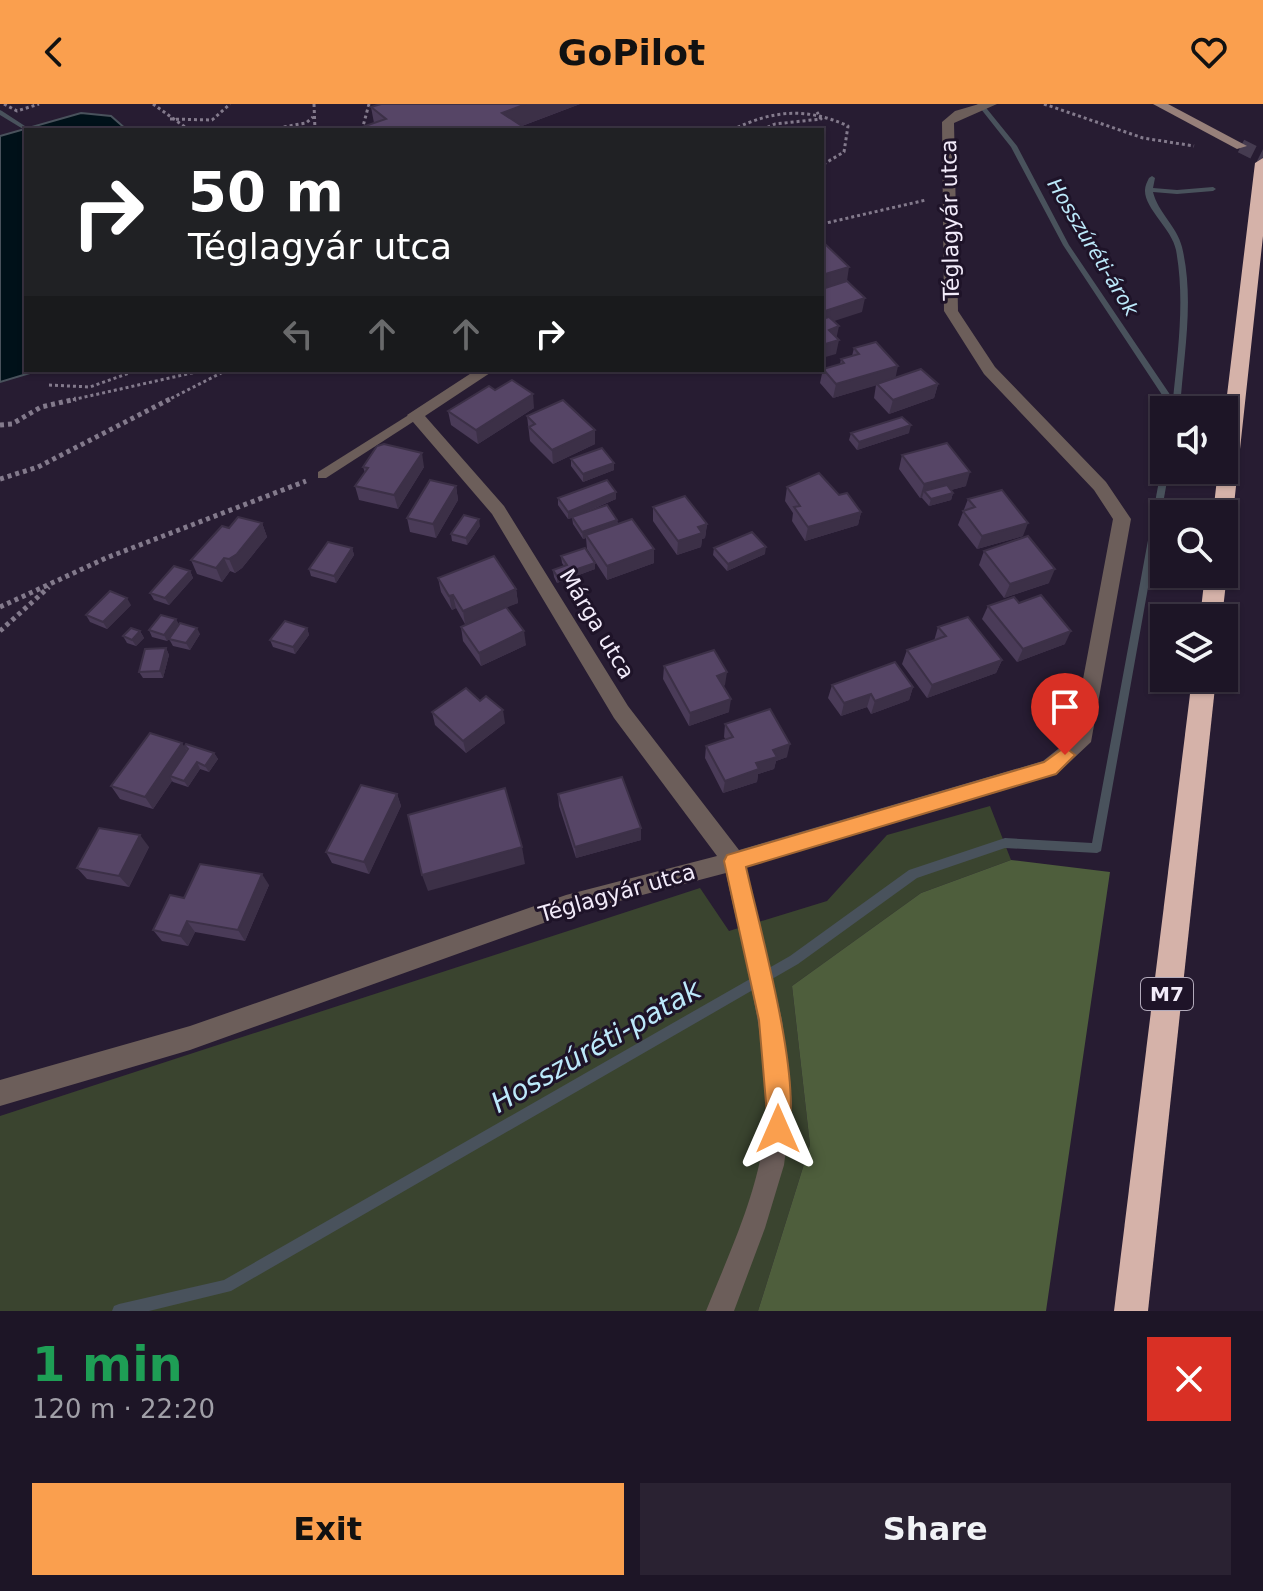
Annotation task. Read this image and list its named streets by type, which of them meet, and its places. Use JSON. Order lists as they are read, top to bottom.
{
  "streets": {
    "highway": ["M7"],
    "street": ["Téglagyár utca", "Márga utca"]
  },
  "crossings": [
    ["Téglagyár utca", "Márga utca"]
  ],
  "water": ["Hosszúréti-árok", "Hosszúréti-patak"],
  "page": {
    "header": "GoPilot",
    "turn": ["50 m", "Téglagyár utca"],
    "heading": ["1 min", "120 m · 22:20"],
    "buttons": ["Exit", "Share"]
  }
}
